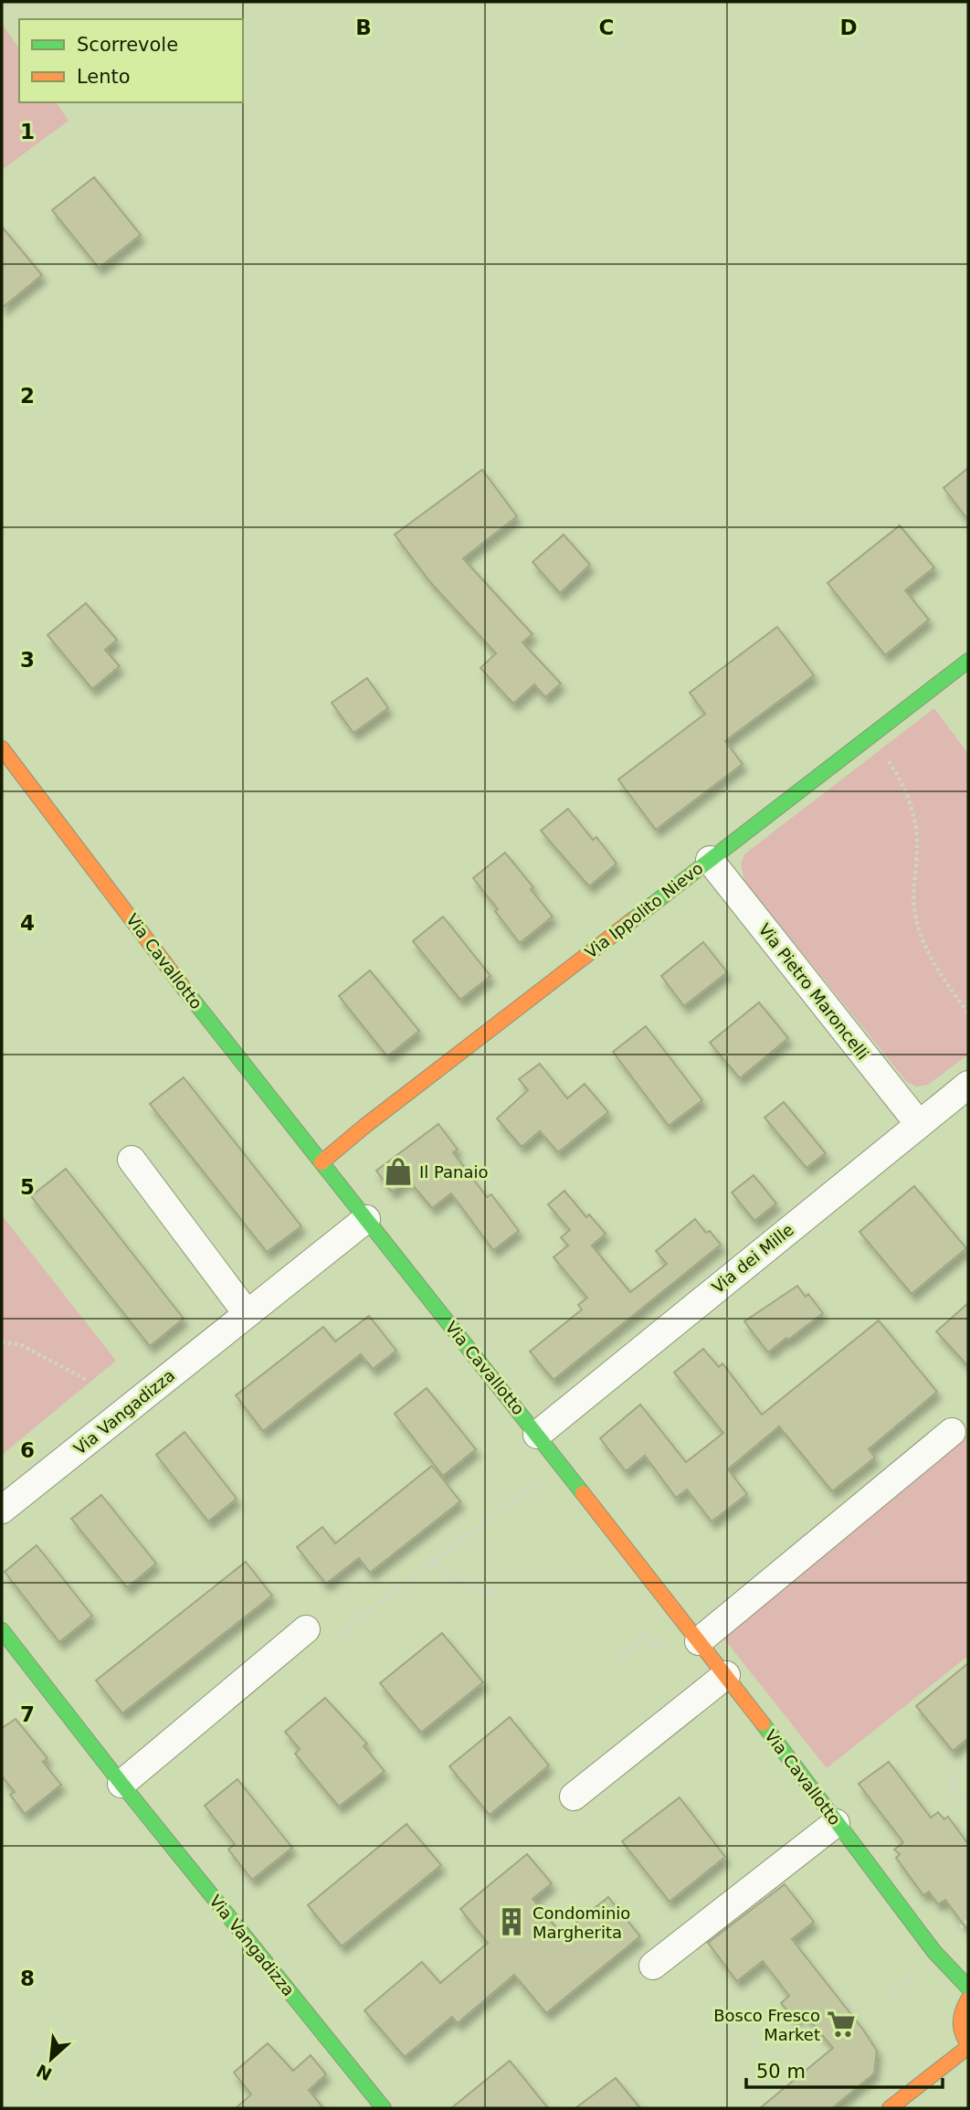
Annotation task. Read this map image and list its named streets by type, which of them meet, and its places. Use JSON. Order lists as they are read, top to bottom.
{
  "streets": {
    "street": [
      "Via Ippolito Nievo",
      "Via Cavallotto",
      "Via Pietro Maroncelli",
      "Via dei Mille",
      "Via Vangadizza"
    ]
  },
  "crossings": [
    ["Via Ippolito Nievo", "Via Cavallotto"],
    ["Via Ippolito Nievo", "Via Pietro Maroncelli"],
    ["Via Cavallotto", "Via dei Mille"],
    ["Via Cavallotto", "Via Vangadizza"],
    ["Via Pietro Maroncelli", "Via dei Mille"]
  ],
  "places": {
    "shop": ["Il Panaio"],
    "building": ["Condominio Margherita"],
    "supermarket": ["Bosco Fresco Market"]
  },
  "legend": ["Scorrevole", "Lento"],
  "scale_bar": "50 m",
  "north": "bottom left",
  "grid": {
    "columns": ["B", "C", "D"],
    "rows": [
      "1",
      "2",
      "3",
      "4",
      "5",
      "6",
      "7",
      "8"
    ]
  }
}
